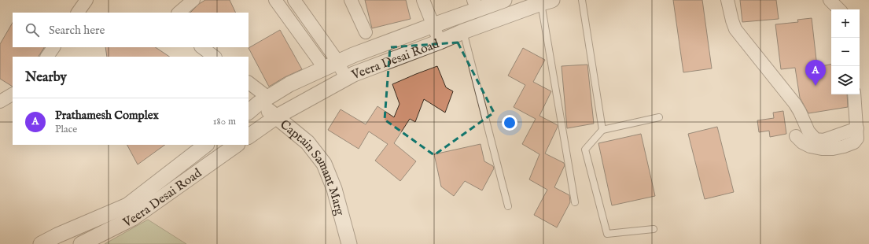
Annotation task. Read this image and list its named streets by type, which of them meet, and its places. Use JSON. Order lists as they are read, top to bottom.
{
  "streets": {
    "street": ["Veera Desai Road", "Captain Samant Marg"]
  },
  "crossings": [
    ["Veera Desai Road", "Captain Samant Marg"]
  ],
  "page": {
    "map_buttons": ["+", "−"],
    "search": "Search here",
    "heading": "Nearby",
    "pins": "A",
    "list": [
      {
        "mark": "A",
        "name": "Prathamesh Complex",
        "note": "Place",
        "value": "180 m"
      }
    ]
  }
}
